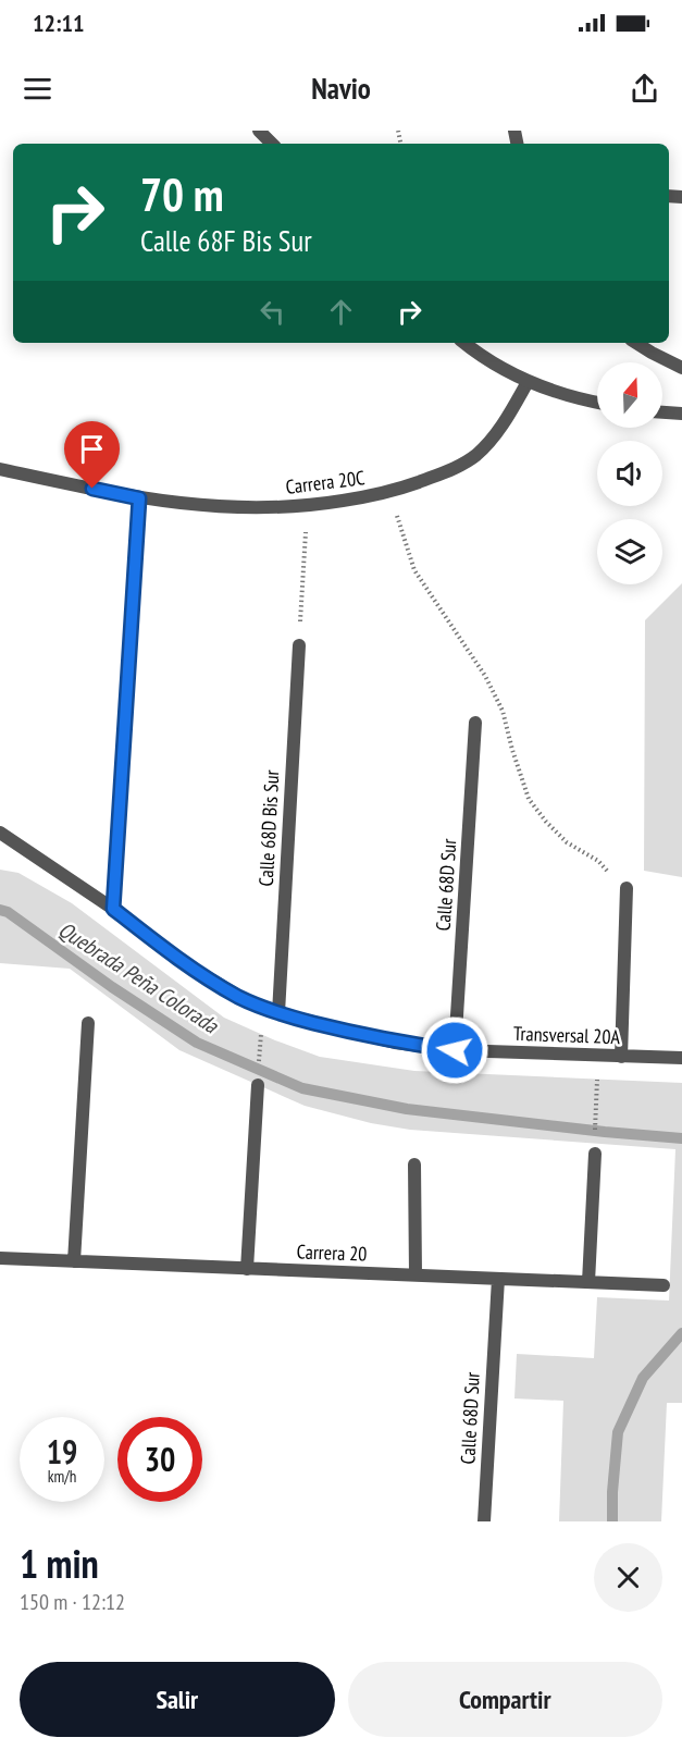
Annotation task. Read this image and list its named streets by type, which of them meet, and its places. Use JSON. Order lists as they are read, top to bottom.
{
  "streets": {
    "street": [
      "Carrera 20C",
      "Calle 68D Bis Sur",
      "Calle 68D Sur",
      "Transversal 20A",
      "Carrera 20"
    ]
  },
  "crossings": [
    ["Calle 68D Bis Sur", "Transversal 20A"],
    ["Calle 68D Sur", "Transversal 20A"],
    ["Calle 68D Sur", "Carrera 20"]
  ],
  "water": ["Quebrada Peña Colorada"],
  "north": "top",
  "page": {
    "status": "12:11",
    "header": "Navio",
    "turn": ["70 m", "Calle 68F Bis Sur"],
    "speed": "19 km/h",
    "limit": "30",
    "heading": ["1 min", "150 m · 12:12"],
    "buttons": ["Salir", "Compartir"]
  }
}
